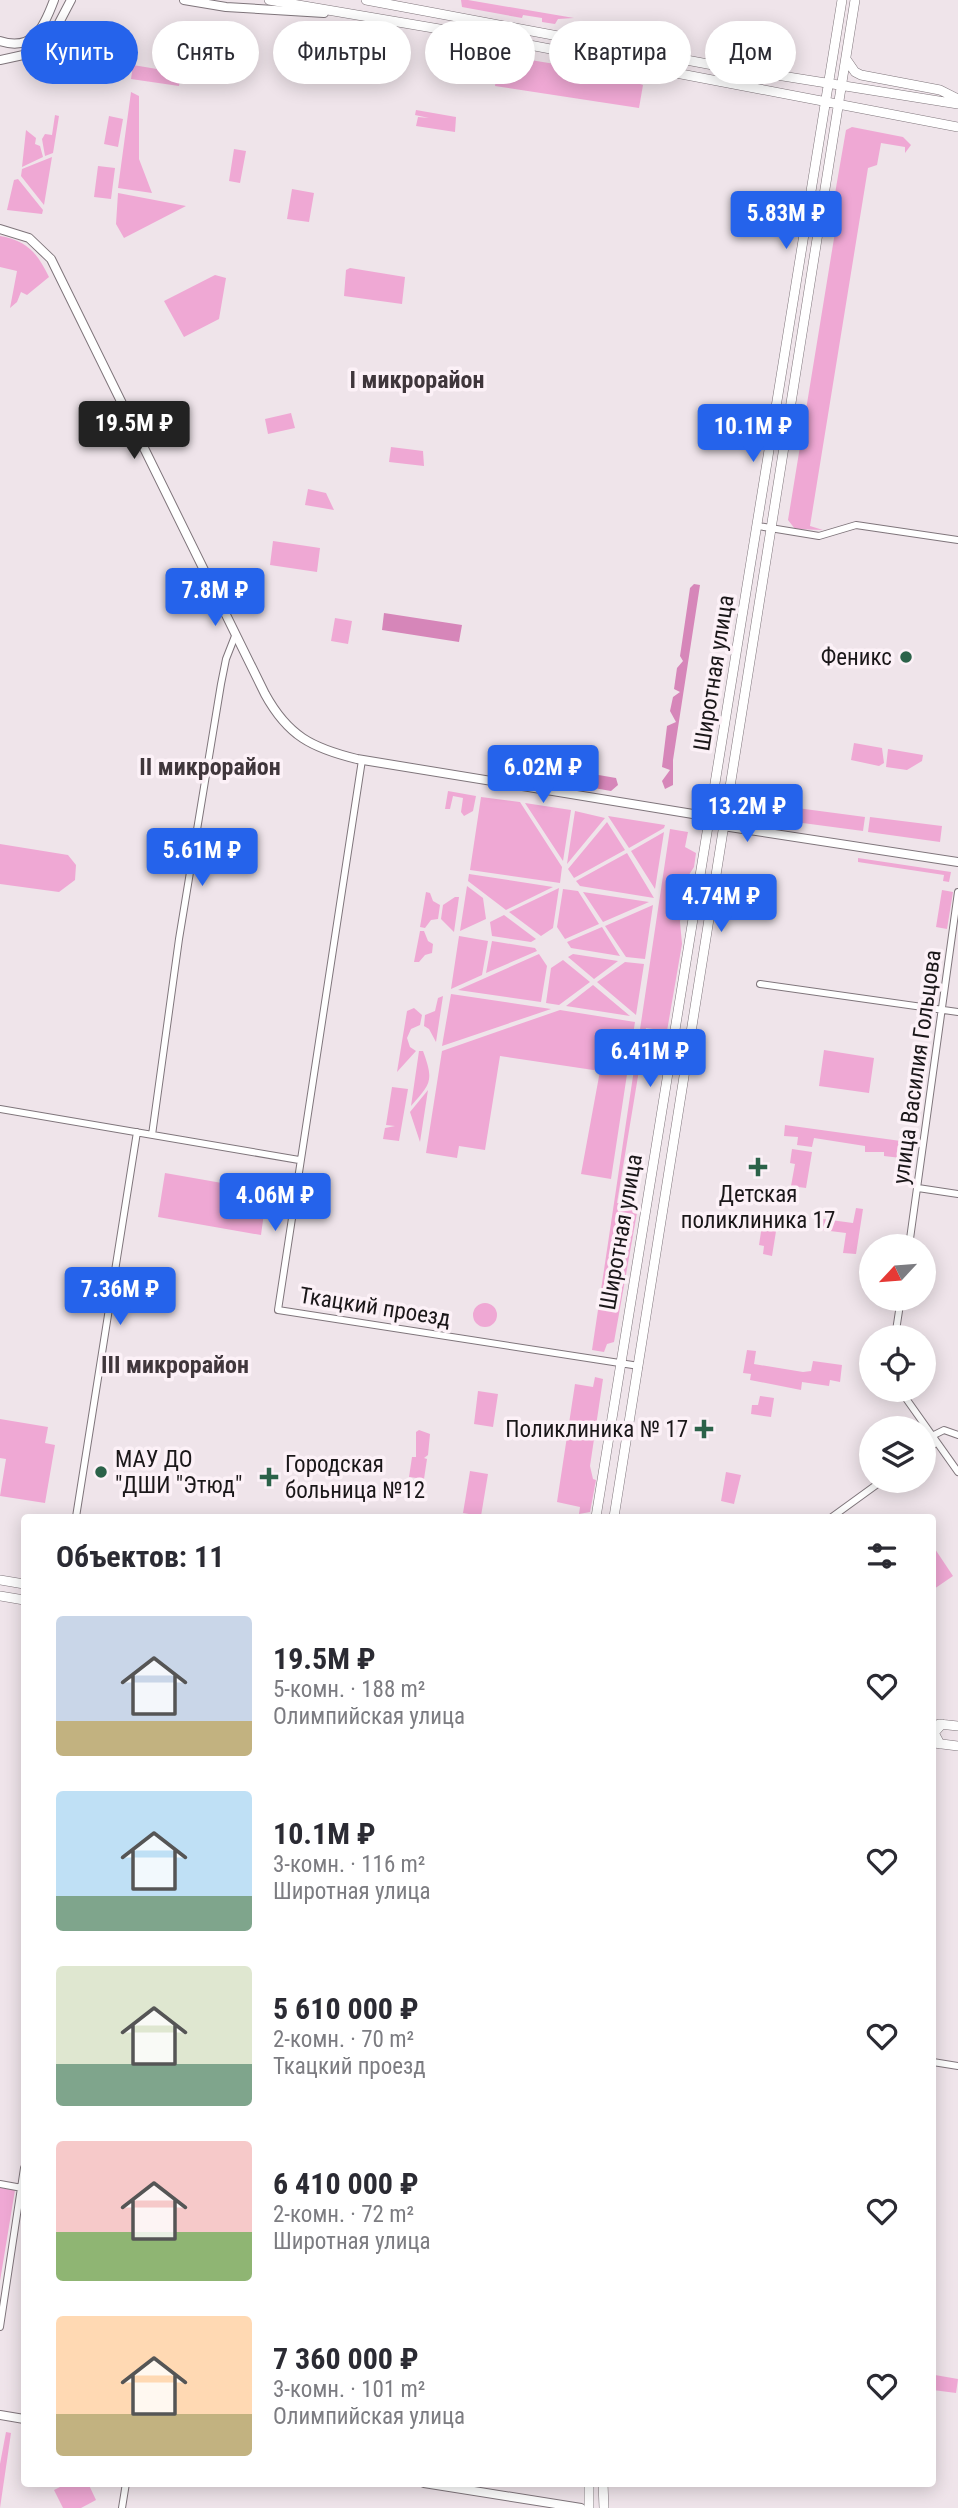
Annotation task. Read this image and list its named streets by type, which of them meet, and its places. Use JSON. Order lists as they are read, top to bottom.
{
  "streets": {
    "main road": ["Широтная улица"],
    "street": ["улица Василия Гольцова", "Ткацкий проезд"]
  },
  "crossings": [
    ["Широтная улица", "Ткацкий проезд"]
  ],
  "districts": ["I микрорайон", "II микрорайон", "III микрорайон"],
  "places": {
    "other": ["Феникс", "МАУ ДО \"ДШИ \"Этюд\""],
    "health": ["Детская поликлиника 17", "Поликлиника № 17", "Городская больница №12"]
  },
  "north": "bottom left",
  "page": {
    "chip": [
      "Купить",
      "Снять",
      "Фильтры",
      "Новое",
      "Квартира",
      "Дом"
    ],
    "price": [
      "5.83M ₽",
      "19.5M ₽",
      "10.1M ₽",
      "7.8M ₽",
      "6.02M ₽",
      "13.2M ₽",
      "5.61M ₽",
      "4.74M ₽",
      "6.41M ₽",
      "4.06M ₽",
      "7.36M ₽"
    ],
    "heading": "Объектов: 11",
    "list": [
      {
        "name": "19.5M ₽",
        "note": "5-комн. · 188 m² · Олимпийская улица"
      },
      {
        "name": "10.1M ₽",
        "note": "3-комн. · 116 m² · Широтная улица"
      },
      {
        "name": "5 610 000 ₽",
        "note": "2-комн. · 70 m² · Ткацкий проезд"
      },
      {
        "name": "6 410 000 ₽",
        "note": "2-комн. · 72 m² · Широтная улица"
      },
      {
        "name": "7 360 000 ₽",
        "note": "3-комн. · 101 m² · Олимпийская улица"
      }
    ]
  }
}
